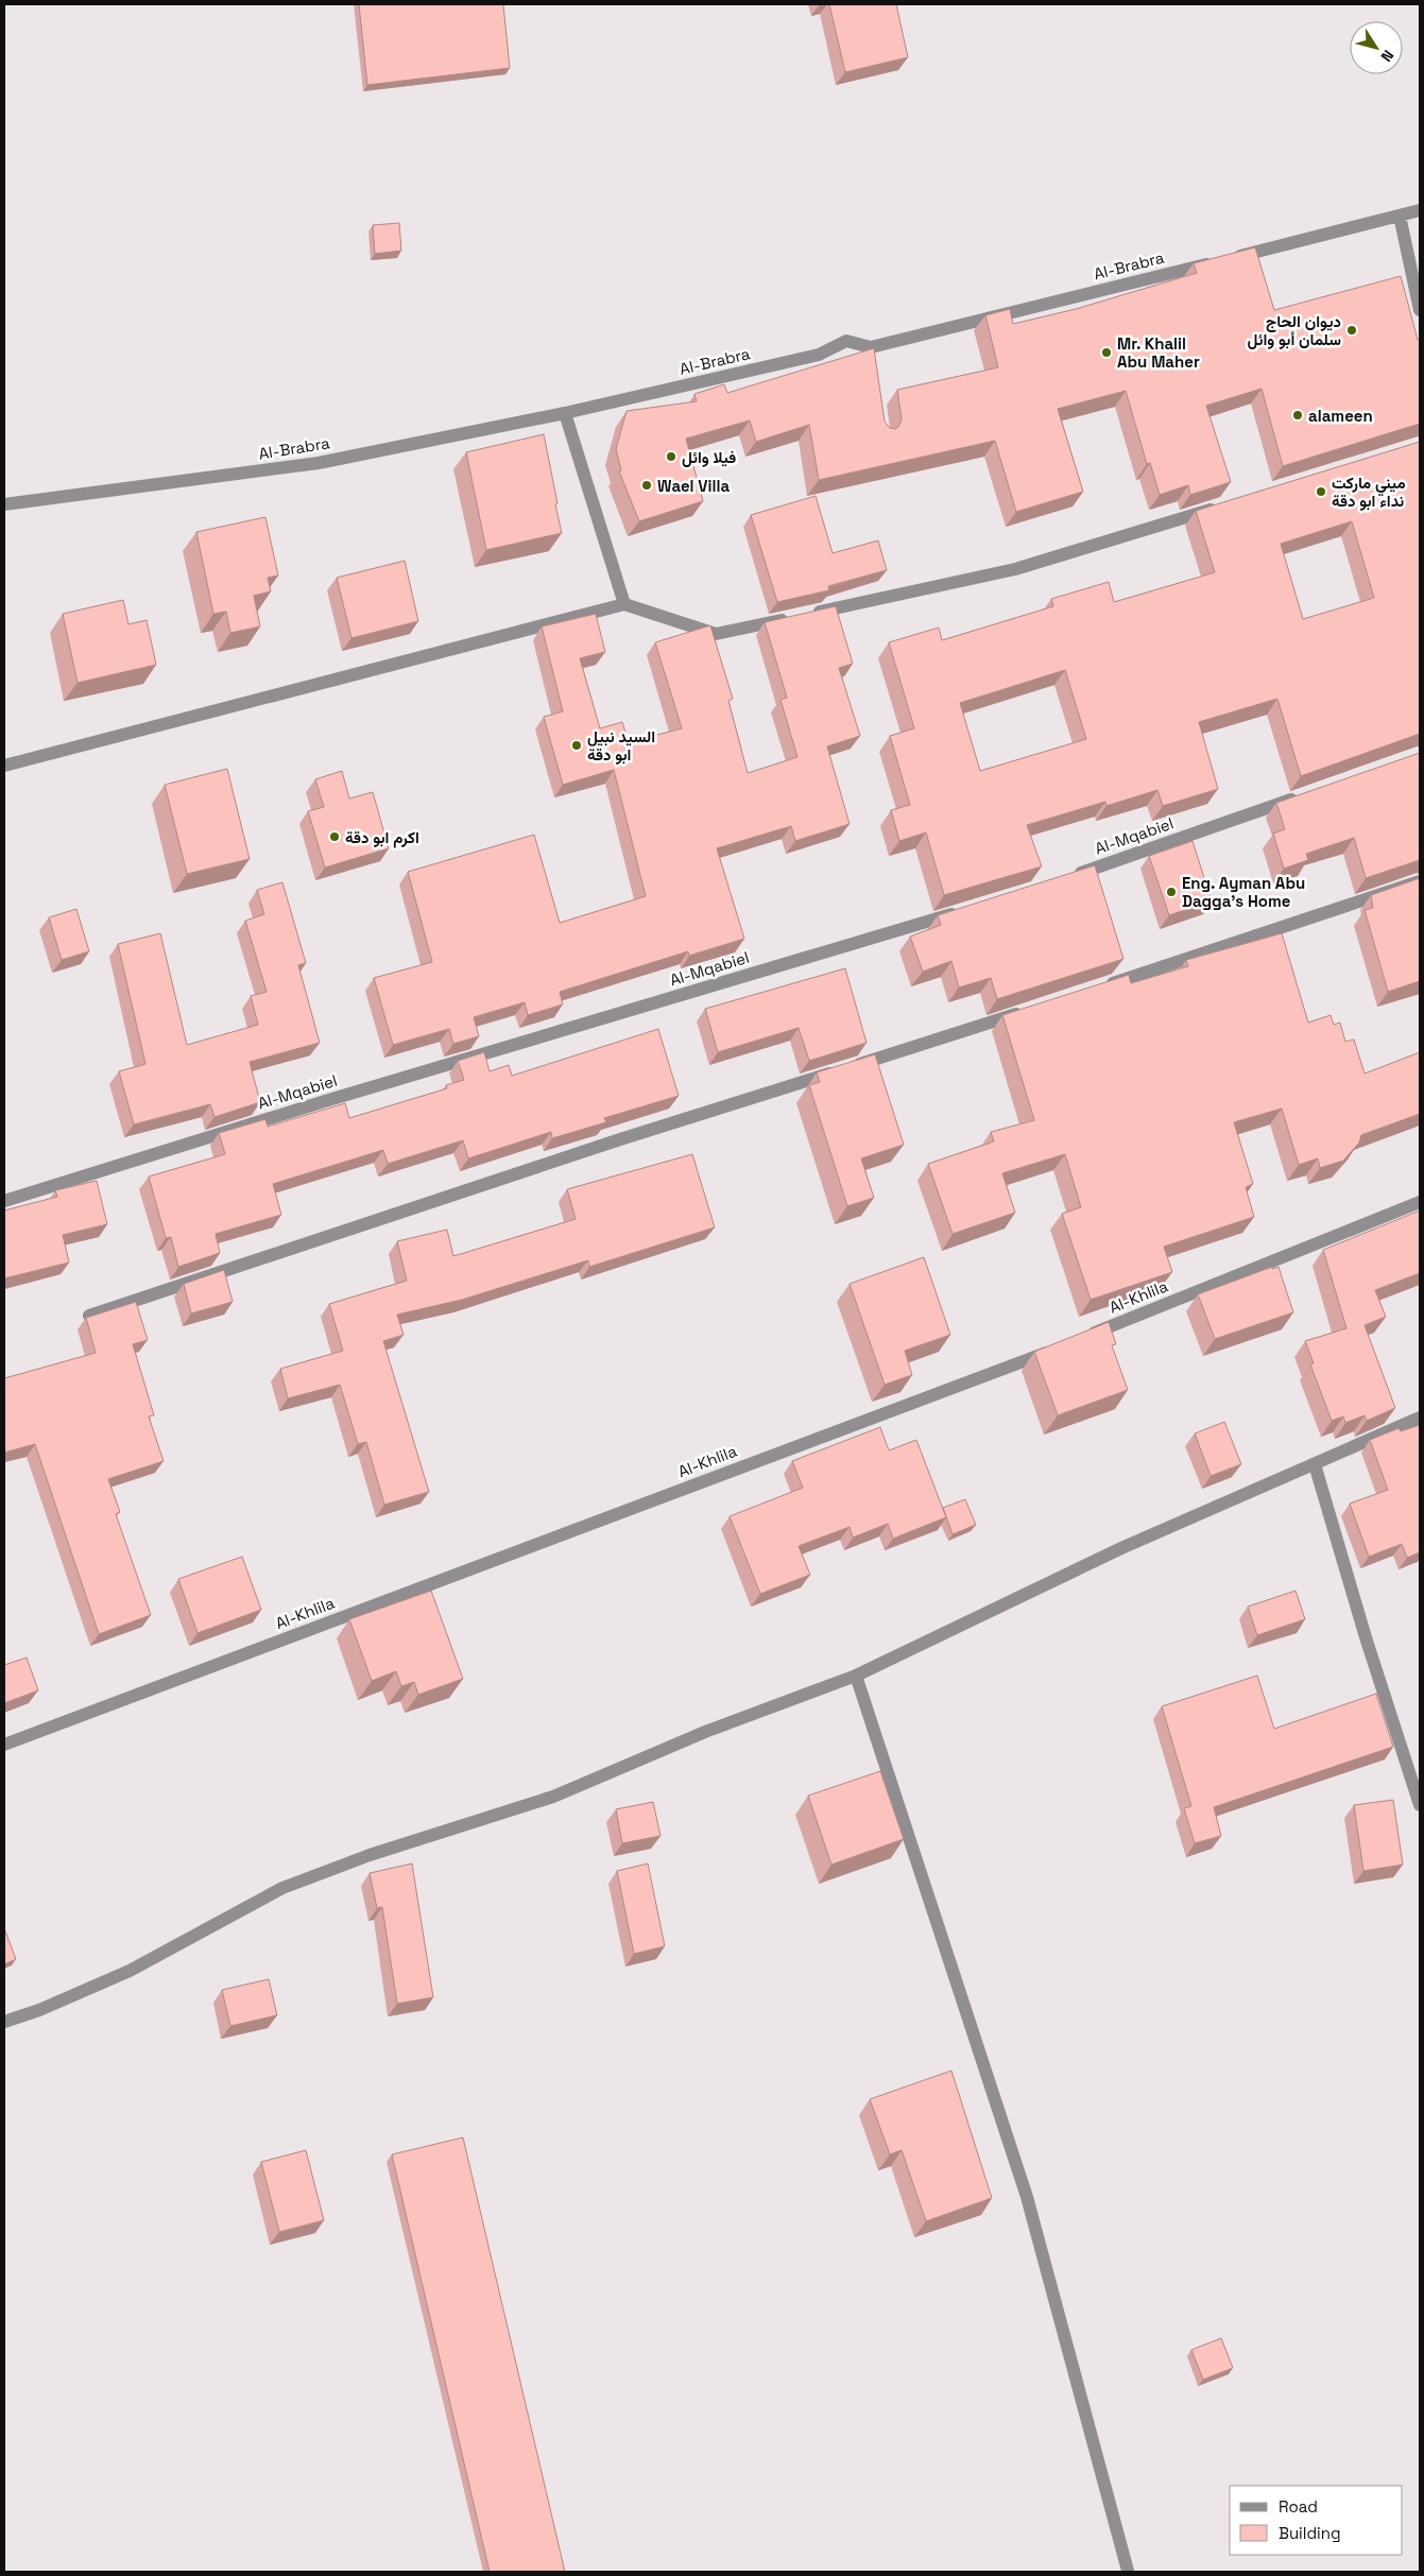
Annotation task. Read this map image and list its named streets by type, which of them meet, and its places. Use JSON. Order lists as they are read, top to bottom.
{
  "streets": {
    "street": ["Al-Brabra", "Al-Mqabiel", "Al-Khlila"]
  },
  "places": [
    "ديوان الحاج سلمان أبو وائل",
    "Mr. Khalil Abu Maher",
    "alameen",
    "فيلا وائل",
    "Wael Villa",
    "ميني ماركت نداء ابو دقة",
    "السيد نبيل ابو دقة",
    "اكرم ابو دقة",
    "Eng. Ayman Abu Dagga's Home"
  ],
  "legend": ["Road", "Building"],
  "north": "bottom right"
}
